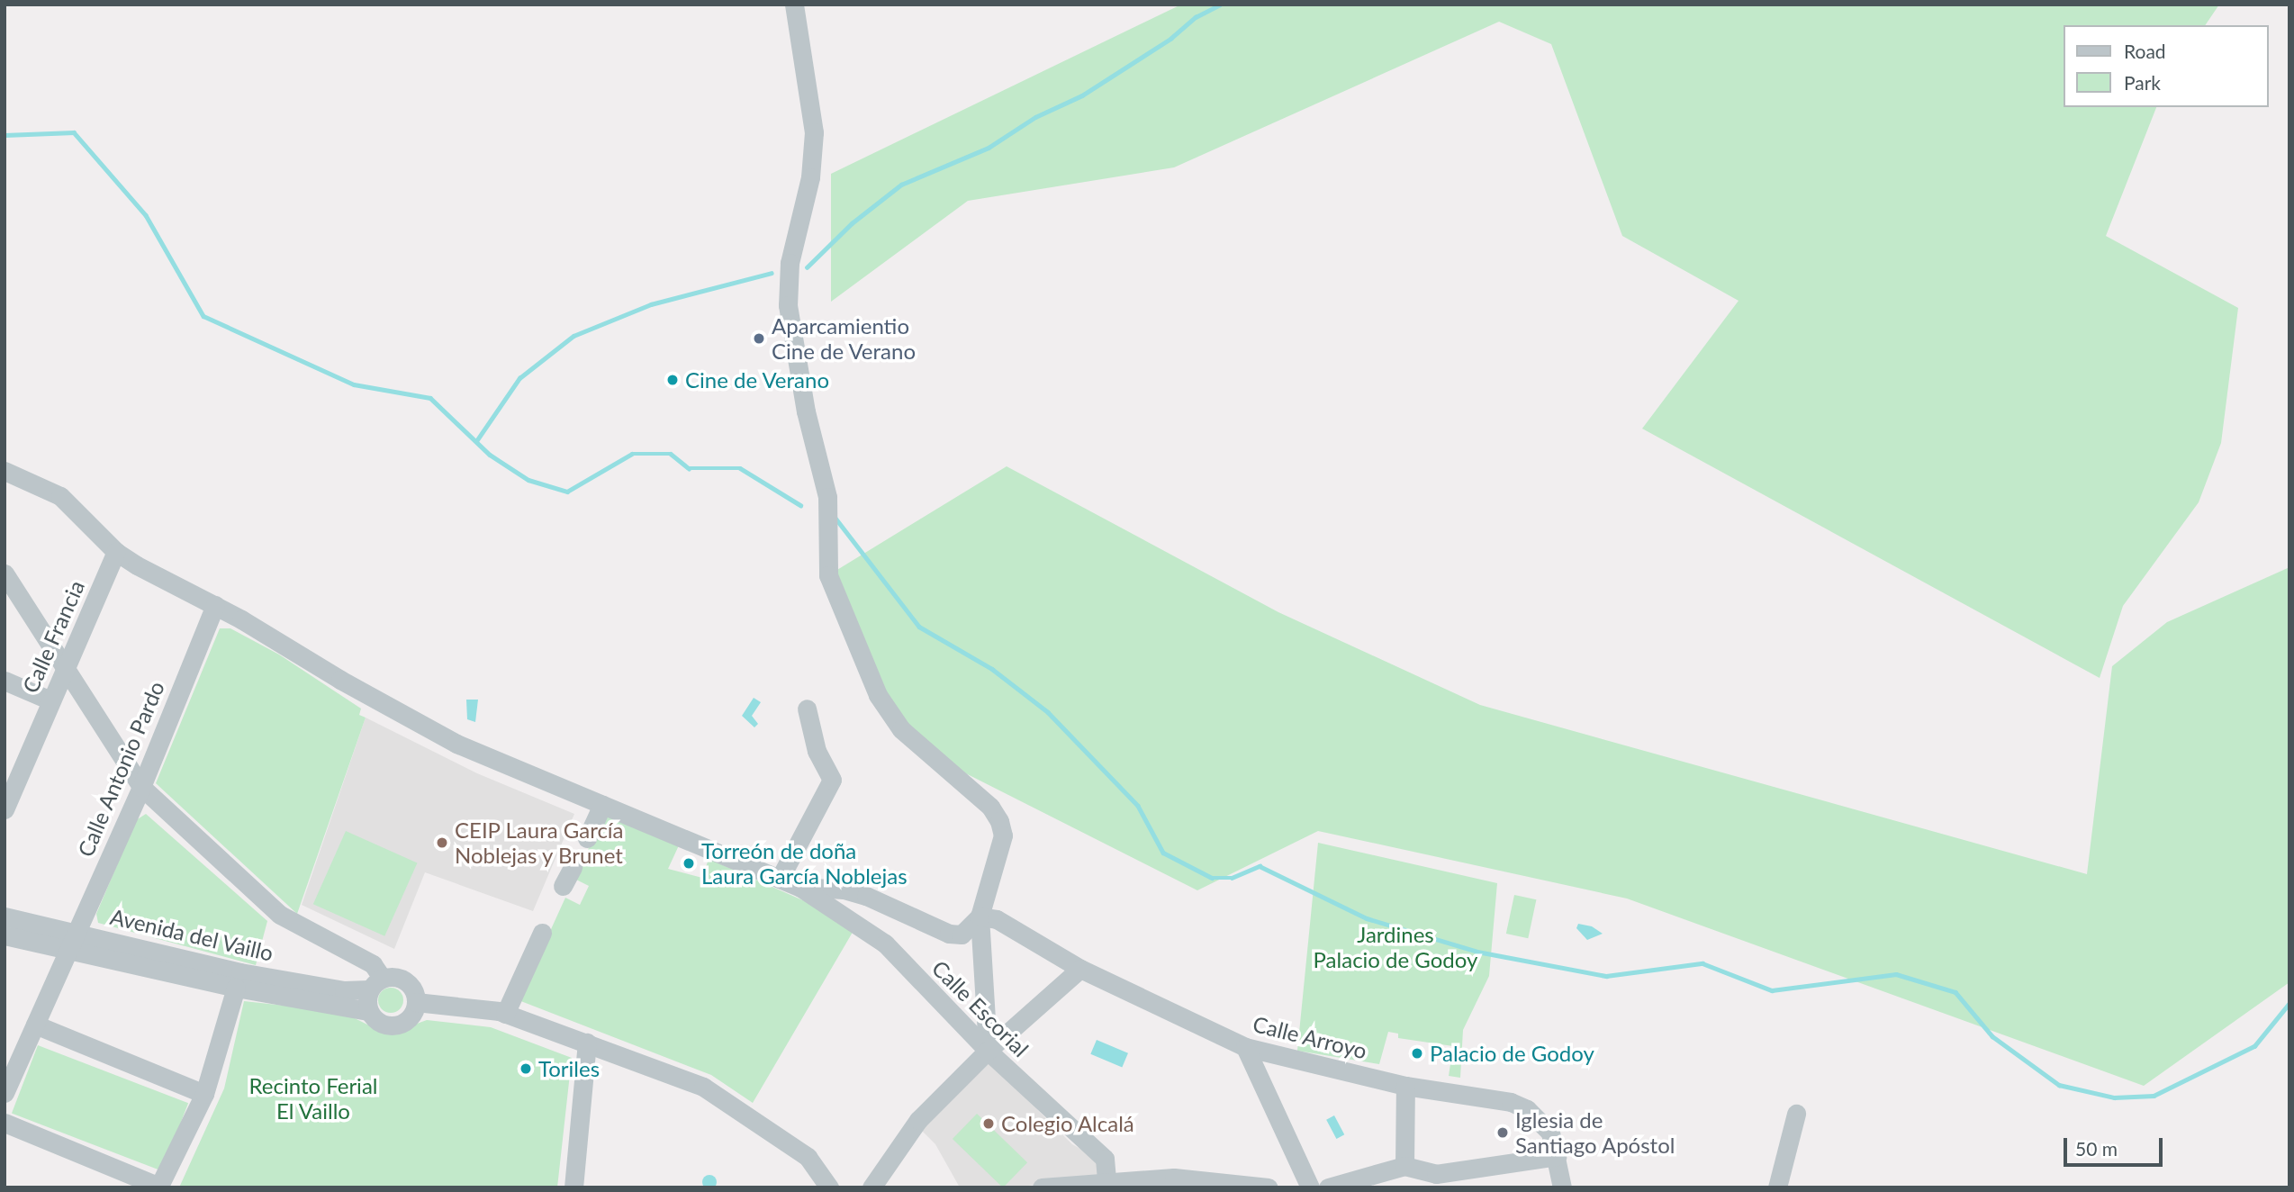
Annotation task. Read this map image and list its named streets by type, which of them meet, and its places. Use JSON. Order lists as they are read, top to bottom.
{
  "streets": {
    "street": [
      "Calle Francia",
      "Calle Antonio Pardo",
      "Avenida del Vaillo",
      "Calle Escorial",
      "Calle Arroyo"
    ]
  },
  "crossings": [
    ["Calle Antonio Pardo", "Avenida del Vaillo"]
  ],
  "parks": ["Jardines Palacio de Godoy", "Recinto Ferial El Vaillo"],
  "places": [
    "Aparcamientio Cine de Verano",
    "Cine de Verano",
    "CEIP Laura García Noblejas y Brunet",
    "Torreón de doña Laura García Noblejas",
    "Palacio de Godoy",
    "Toriles",
    "Colegio Alcalá",
    "Iglesia de Santiago Apóstol"
  ],
  "legend": ["Road", "Park"],
  "scale_bar": "50 m"
}
